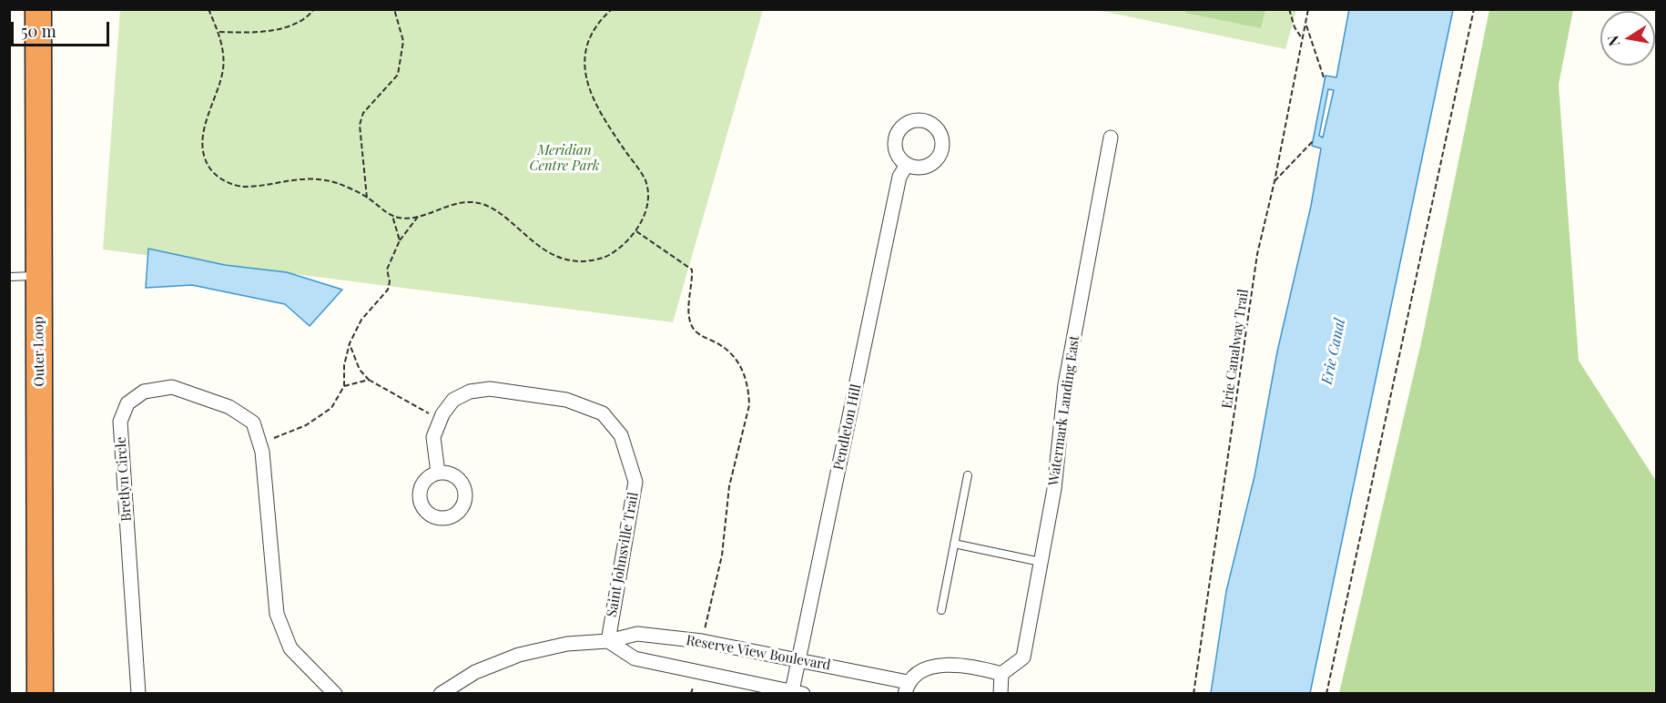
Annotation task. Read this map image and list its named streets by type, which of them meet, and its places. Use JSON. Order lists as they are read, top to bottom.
{
  "streets": {
    "highway": ["Outer Loop"],
    "street": [
      "Watermark Landing East",
      "Pendleton Hill",
      "Bretlyn Circle",
      "Saint Johnsville Trail",
      "Reserve View Boulevard"
    ],
    "path": ["Erie Canalway Trail"]
  },
  "crossings": [
    ["Watermark Landing East", "Reserve View Boulevard"],
    ["Pendleton Hill", "Reserve View Boulevard"],
    ["Saint Johnsville Trail", "Reserve View Boulevard"]
  ],
  "water": ["Erie Canal"],
  "parks": ["Meridian Centre Park"],
  "scale_bar": "50 m",
  "north": "left"
}
